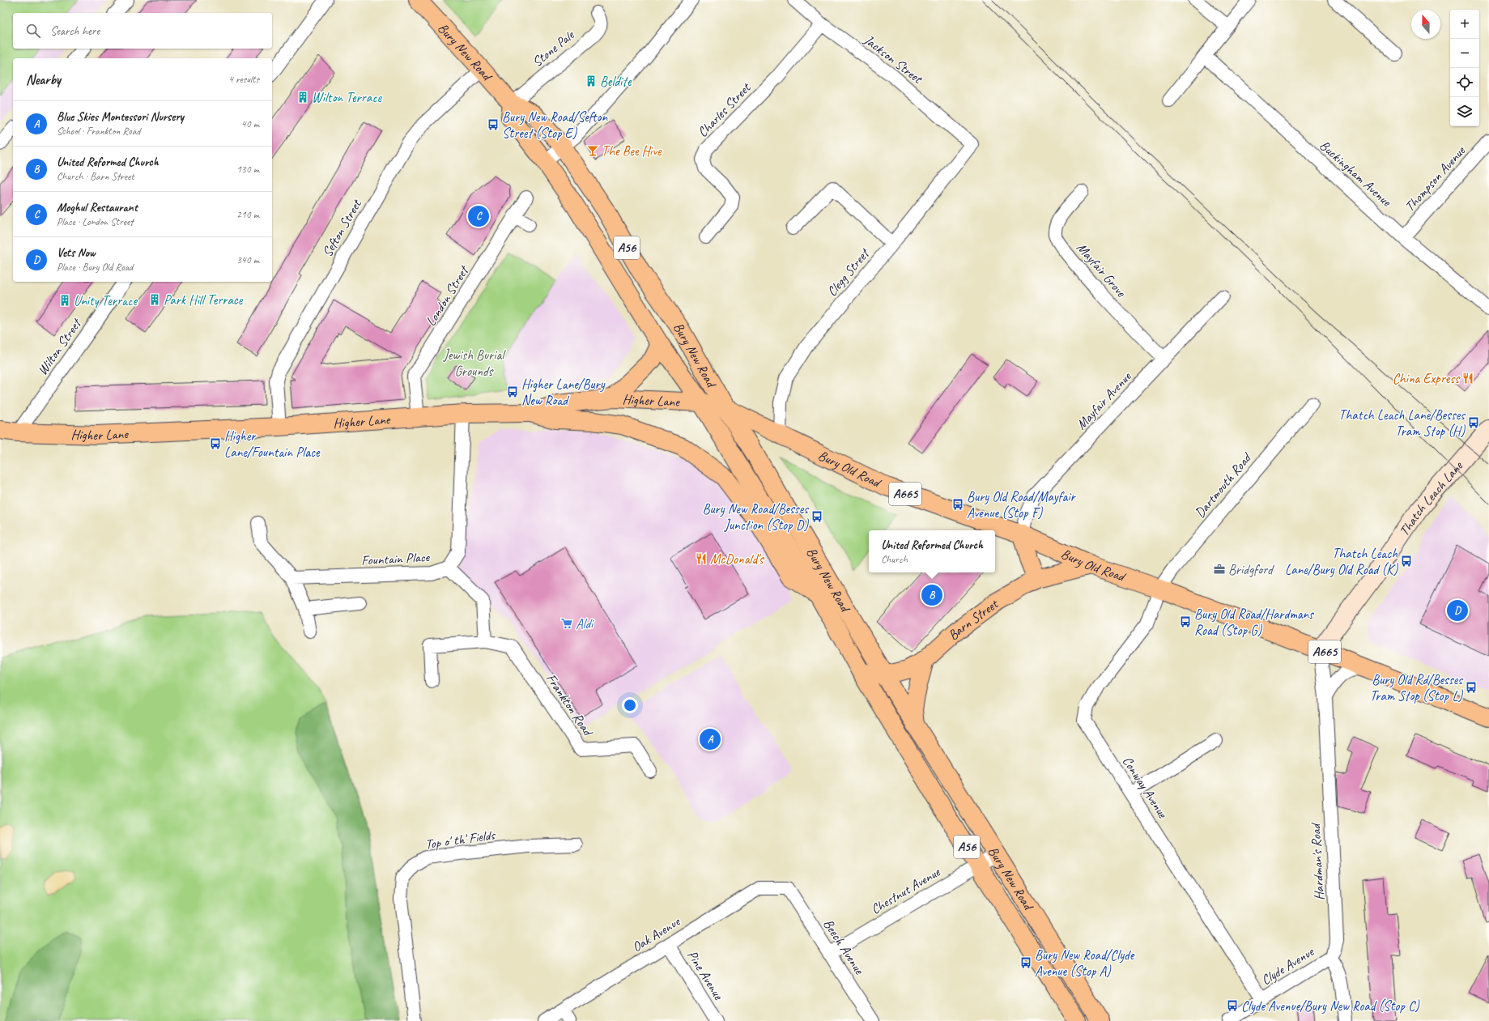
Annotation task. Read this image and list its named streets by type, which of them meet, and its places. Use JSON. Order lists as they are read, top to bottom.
{
  "streets": {
    "main road": [
      "Bury New Road",
      "A56",
      "Higher Lane",
      "Bury Old Road",
      "A665",
      "Barn Street"
    ],
    "street": [
      "Stone Pale",
      "Jackson Street",
      "Charles Street",
      "Buckingham Avenue",
      "Thompson Avenue",
      "Sefton Street",
      "Mayfair Grove",
      "Clegg Street",
      "London Street",
      "Wilton Street",
      "Mayfair Avenue",
      "Dartmouth Road",
      "Thatch Leach Lane",
      "Fountain Place",
      "Frankton Road",
      "Conway Avenue",
      "Top o' th' Fields",
      "Hardman's Road",
      "Chestnut Avenue",
      "Oak Avenue",
      "Beech Avenue",
      "Clyde Avenue",
      "Pine Avenue"
    ]
  },
  "crossings": [
    ["Stone Pale", "Bury New Road"],
    ["Bury New Road", "Sefton Street"],
    ["Bury New Road", "Higher Lane"],
    ["Bury New Road", "Bury Old Road"],
    ["Bury New Road", "Barn Street"],
    ["Bury New Road", "Chestnut Avenue"],
    ["Jackson Street", "Charles Street"],
    ["Jackson Street", "Clegg Street"],
    ["Buckingham Avenue", "Thompson Avenue"],
    ["Sefton Street", "Higher Lane"],
    ["Mayfair Grove", "Mayfair Avenue"],
    ["Clegg Street", "Bury Old Road"],
    ["London Street", "Higher Lane"],
    ["Wilton Street", "Higher Lane"],
    ["Higher Lane", "Bury Old Road"],
    ["Higher Lane", "Fountain Place"],
    ["Mayfair Avenue", "Bury Old Road"],
    ["Bury Old Road", "Dartmouth Road"],
    ["Bury Old Road", "Thatch Leach Lane"],
    ["Bury Old Road", "Barn Street"],
    ["Bury Old Road", "Conway Avenue"],
    ["Bury Old Road", "Hardman's Road"],
    ["Dartmouth Road", "Conway Avenue"],
    ["Thatch Leach Lane", "Hardman's Road"],
    ["Conway Avenue", "Clyde Avenue"],
    ["Hardman's Road", "Clyde Avenue"],
    ["Chestnut Avenue", "Beech Avenue"],
    ["Oak Avenue", "Beech Avenue"],
    ["Oak Avenue", "Pine Avenue"]
  ],
  "parks": ["Jewish Burial Grounds"],
  "places": {
    "building": [
      "Beldite",
      "Wilton Terrace",
      "Park Hill Terrace",
      "Unity Terrace"
    ],
    "bus stop": [
      "Bury New Road/Sefton Street (Stop E)",
      "Higher Lane/Bury New Road",
      "Thatch Leach Lane/Besses Tram Stop (H)",
      "Higher Lane/Fountain Place",
      "Bury Old Road/Mayfair Avenue (Stop F)",
      "Bury New Road/Besses Junction (Stop D)",
      "Thatch Leach Lane/Bury Old Road (K)",
      "Bury Old Road/Hardmans Road (Stop G)",
      "Bury Old Rd/Besses Tram Stop (Stop L)",
      "Bury New Road/Clyde Avenue (Stop A)",
      "Clyde Avenue/Bury New Road (Stop C)"
    ],
    "bar": ["The Bee Hive"],
    "restaurant": ["China Express", "McDonald's"],
    "office": ["Bridgford"],
    "supermarket": ["Aldi"]
  },
  "north": "top",
  "page": {
    "map_buttons": ["+", "−"],
    "search": "Search here",
    "heading": ["Nearby", "4 results"],
    "list": [
      {
        "mark": "A",
        "name": "Blue Skies Montessori Nursery",
        "note": "School · Frankton Road",
        "value": "40 m"
      },
      {
        "mark": "B",
        "name": "United Reformed Church",
        "note": "Church · Barn Street",
        "value": "130 m"
      },
      {
        "mark": "C",
        "name": "Moghul Restaurant",
        "note": "Place · London Street",
        "value": "210 m"
      },
      {
        "mark": "D",
        "name": "Vets Now",
        "note": "Place · Bury Old Road",
        "value": "340 m"
      }
    ],
    "pins": [
      "C",
      "B",
      "D",
      "A"
    ],
    "popup": ["United Reformed Church", "Church"]
  }
}
